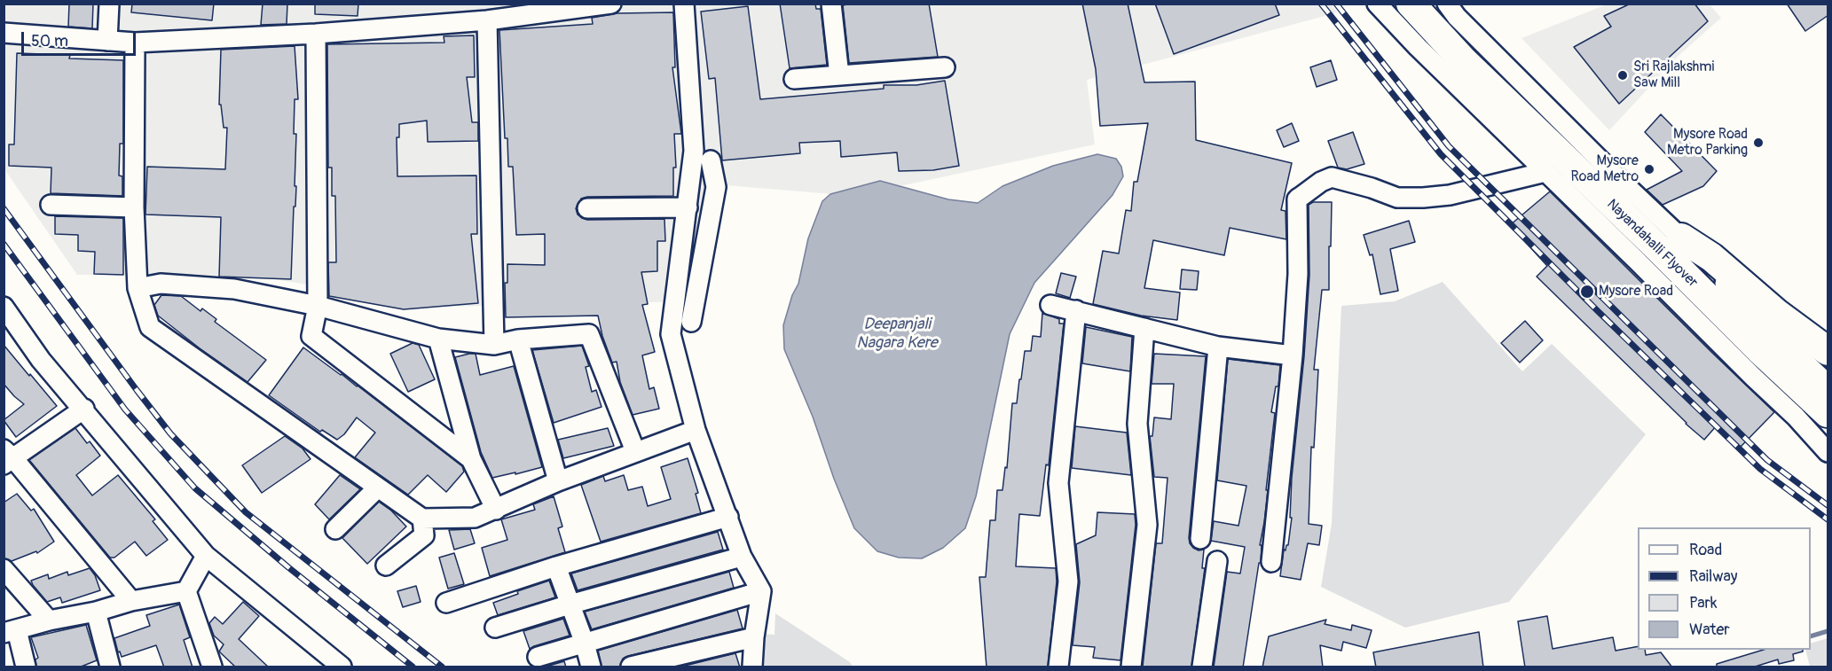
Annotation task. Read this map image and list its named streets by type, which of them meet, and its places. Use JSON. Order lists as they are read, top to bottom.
{
  "streets": {
    "highway": ["Nayandahalli Flyover"]
  },
  "water": ["Deepanjali Nagara Kere"],
  "places": [
    "Sri Rajlakshmi Saw Mill",
    "Mysore Road Metro Parking",
    "Mysore Road Metro",
    "Mysore Road"
  ],
  "legend": [
    "Road",
    "Railway",
    "Park",
    "Water"
  ],
  "scale_bar": "50 m"
}
